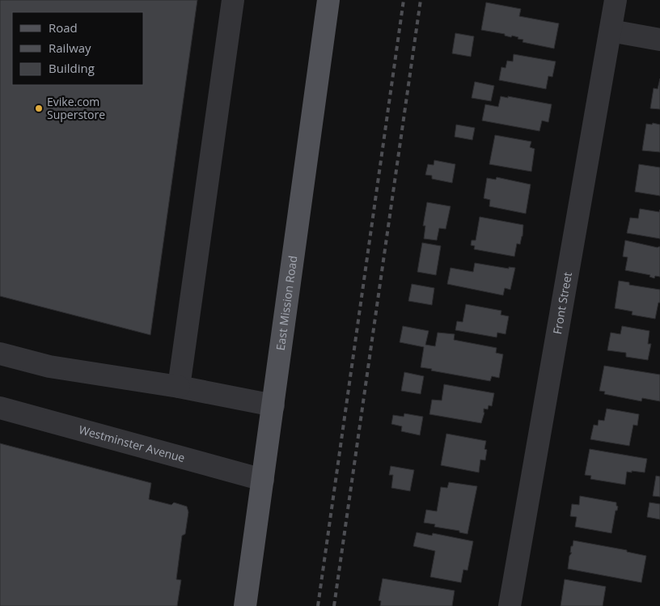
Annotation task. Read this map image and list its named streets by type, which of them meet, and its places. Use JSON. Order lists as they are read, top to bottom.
{
  "streets": {
    "main road": ["East Mission Road"],
    "street": ["Front Street", "Westminster Avenue"]
  },
  "crossings": [
    ["East Mission Road", "Westminster Avenue"]
  ],
  "places": ["Evike.com Superstore"],
  "legend": ["Road", "Railway", "Building"]
}
